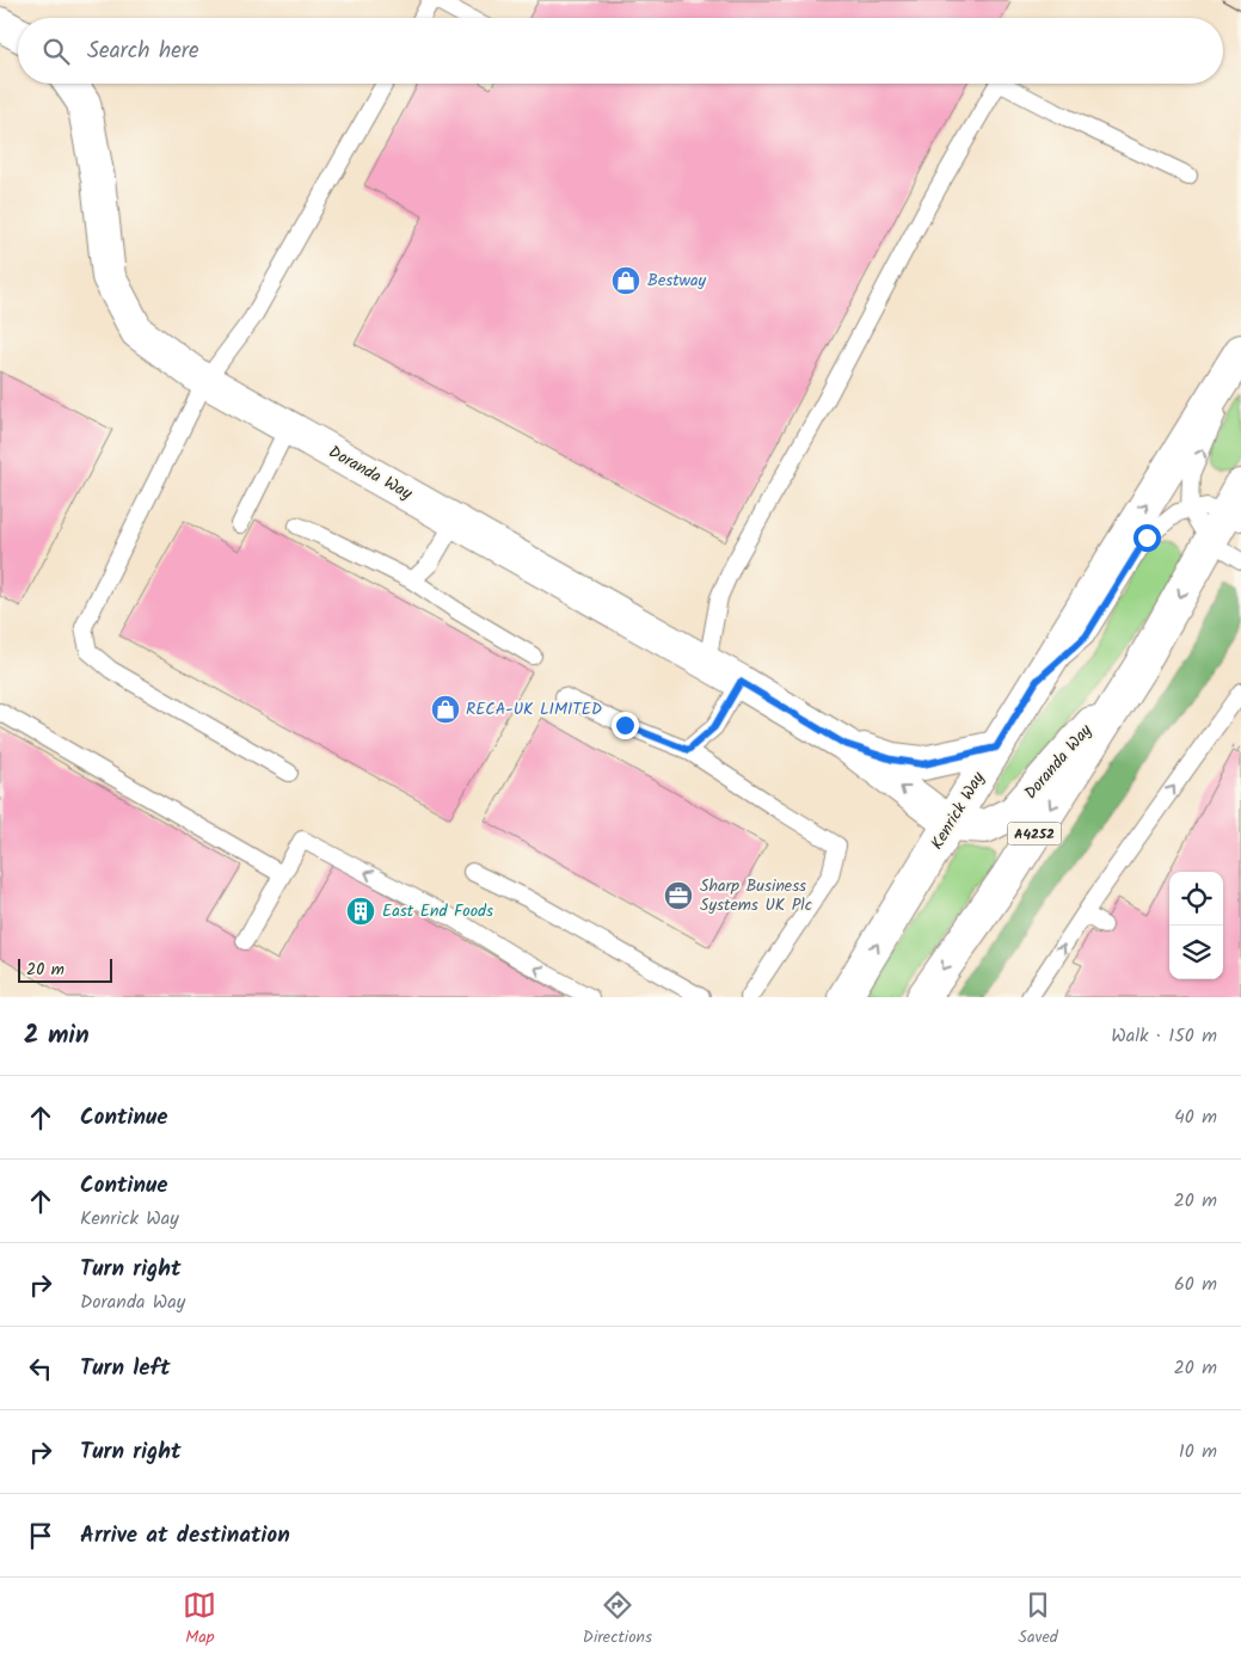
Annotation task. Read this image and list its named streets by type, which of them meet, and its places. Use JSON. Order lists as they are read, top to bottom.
{
  "streets": {
    "street": ["Doranda Way", "Kenrick Way", "A4252"]
  },
  "crossings": [
    ["Doranda Way", "Kenrick Way"],
    ["Doranda Way", "A4252"]
  ],
  "places": {
    "shop": ["Bestway", "RECA-UK LIMITED"],
    "office": ["Sharp Business Systems UK Plc"],
    "building": ["East End Foods"]
  },
  "scale_bar": "20 m",
  "page": {
    "search": "Search here",
    "scale": "20 m",
    "heading": ["2 min", "Walk · 150 m"],
    "list": [
      ["Continue", "40 m"],
      ["Continue", "Kenrick Way", "20 m"],
      ["Turn right", "Doranda Way", "60 m"],
      ["Turn left", "20 m"],
      ["Turn right", "10 m"],
      "Arrive at destination"
    ],
    "nav": ["Map", "Directions", "Saved"]
  }
}
